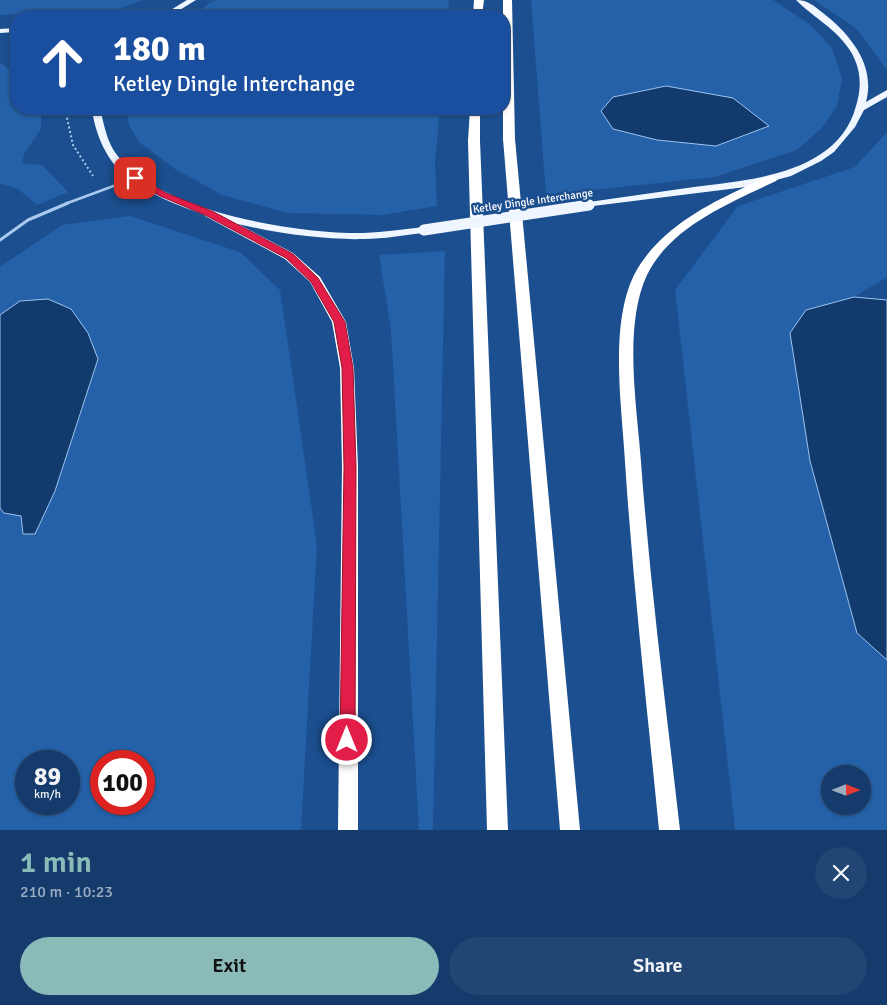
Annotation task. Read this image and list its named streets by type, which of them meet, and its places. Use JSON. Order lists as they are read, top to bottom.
{
  "streets": {
    "main road": ["Ketley Dingle Interchange"]
  },
  "north": "right",
  "page": {
    "turn": ["180 m", "Ketley Dingle Interchange"],
    "speed": "89 km/h",
    "limit": "100",
    "heading": ["1 min", "210 m · 10:23"],
    "buttons": ["Exit", "Share"]
  }
}
